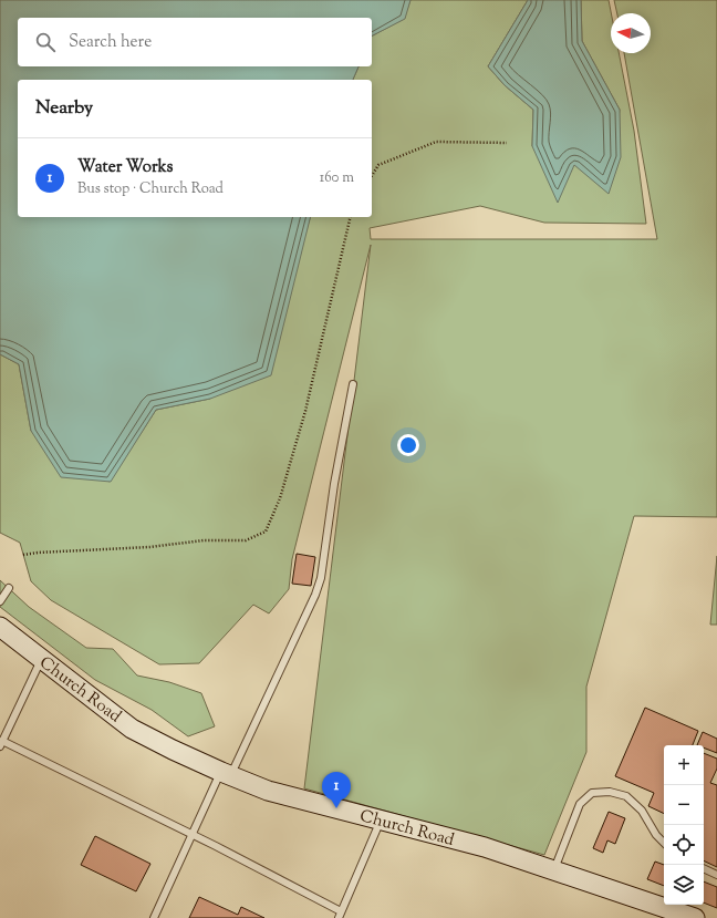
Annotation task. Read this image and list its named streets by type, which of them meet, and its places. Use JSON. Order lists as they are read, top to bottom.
{
  "streets": {
    "main road": ["Church Road"]
  },
  "north": "left",
  "page": {
    "search": "Search here",
    "heading": "Nearby",
    "list": [
      {
        "mark": "1",
        "name": "Water Works",
        "note": "Bus stop · Church Road",
        "value": "160 m"
      }
    ],
    "map_buttons": ["+", "−"],
    "pins": "1"
  }
}
